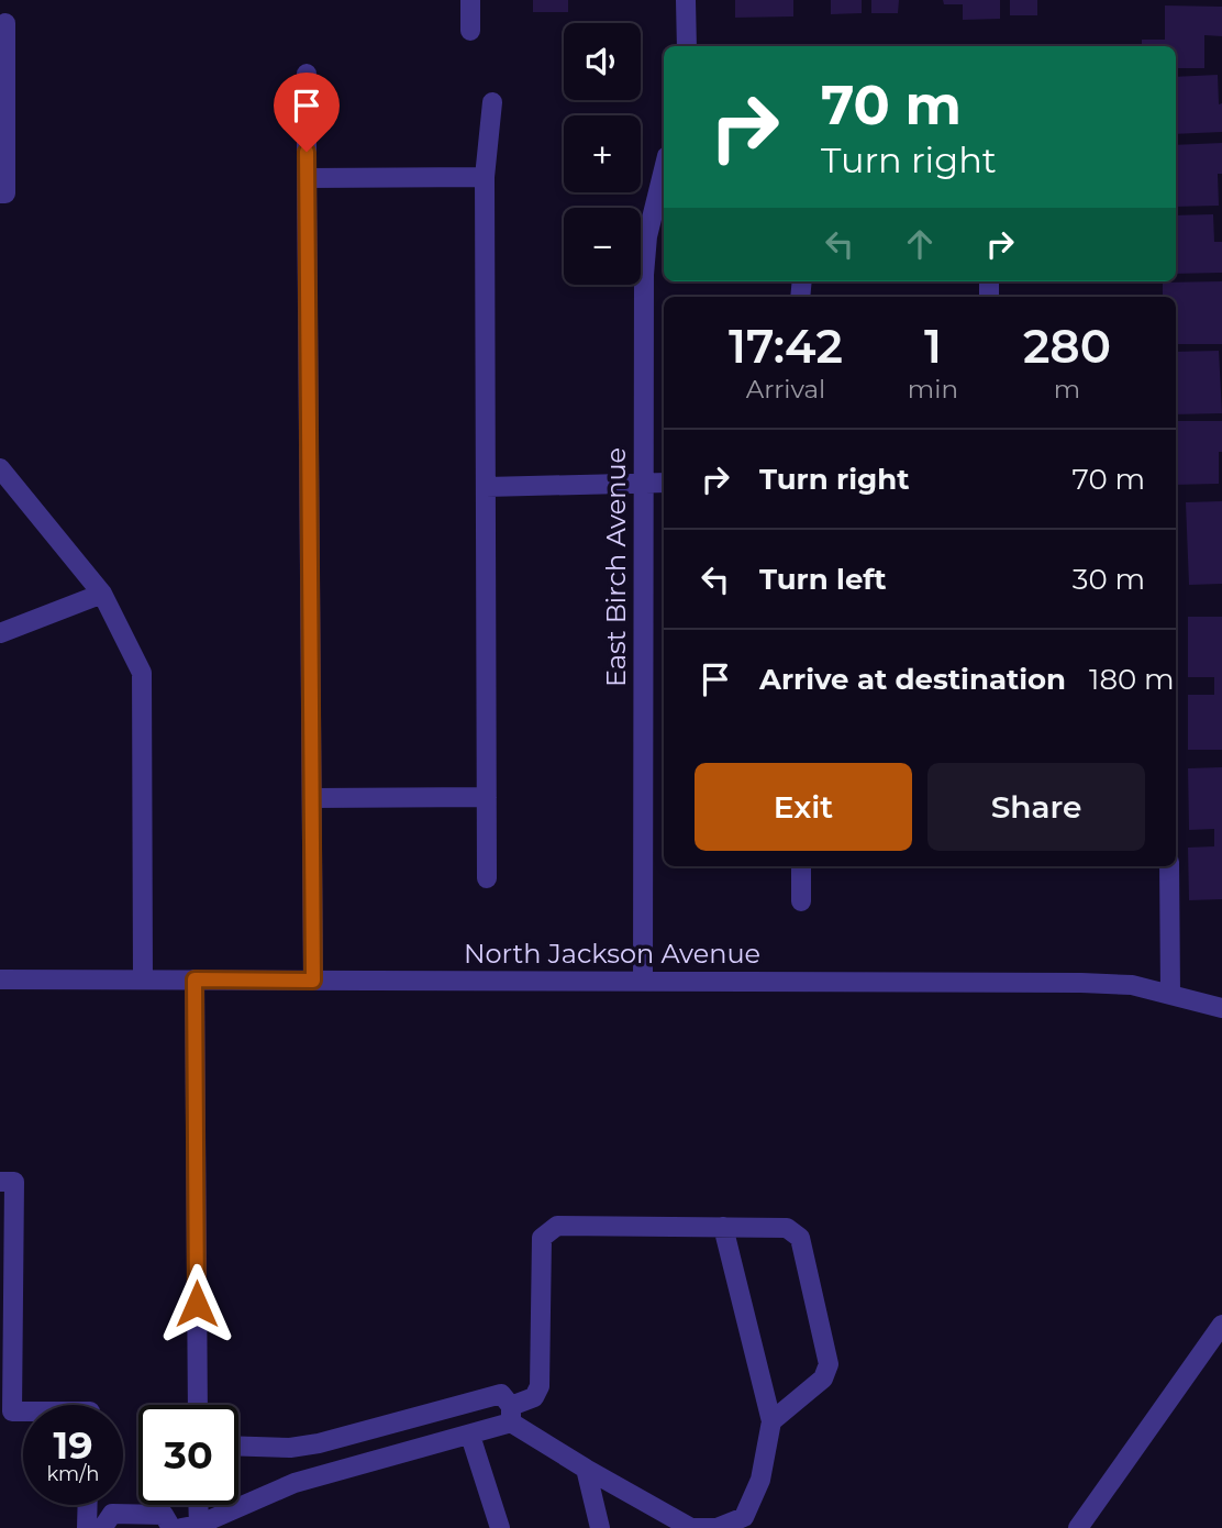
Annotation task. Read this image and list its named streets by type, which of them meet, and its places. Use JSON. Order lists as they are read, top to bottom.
{
  "streets": {
    "street": ["East Birch Avenue", "North Jackson Avenue"]
  },
  "crossings": [
    ["East Birch Avenue", "North Jackson Avenue"]
  ],
  "page": {
    "map_buttons": ["+", "−"],
    "turn": ["70 m", "Turn right"],
    "eta": [
      "17:42",
      "Arrival",
      "1",
      "min",
      "280",
      "m"
    ],
    "list": [
      {
        "name": "Turn right",
        "value": "70 m"
      },
      {
        "name": "Turn left",
        "value": "30 m"
      },
      {
        "name": "Arrive at destination",
        "value": "180 m"
      }
    ],
    "buttons": ["Exit", "Share"],
    "speed": "19 km/h",
    "limit": "30"
  }
}
